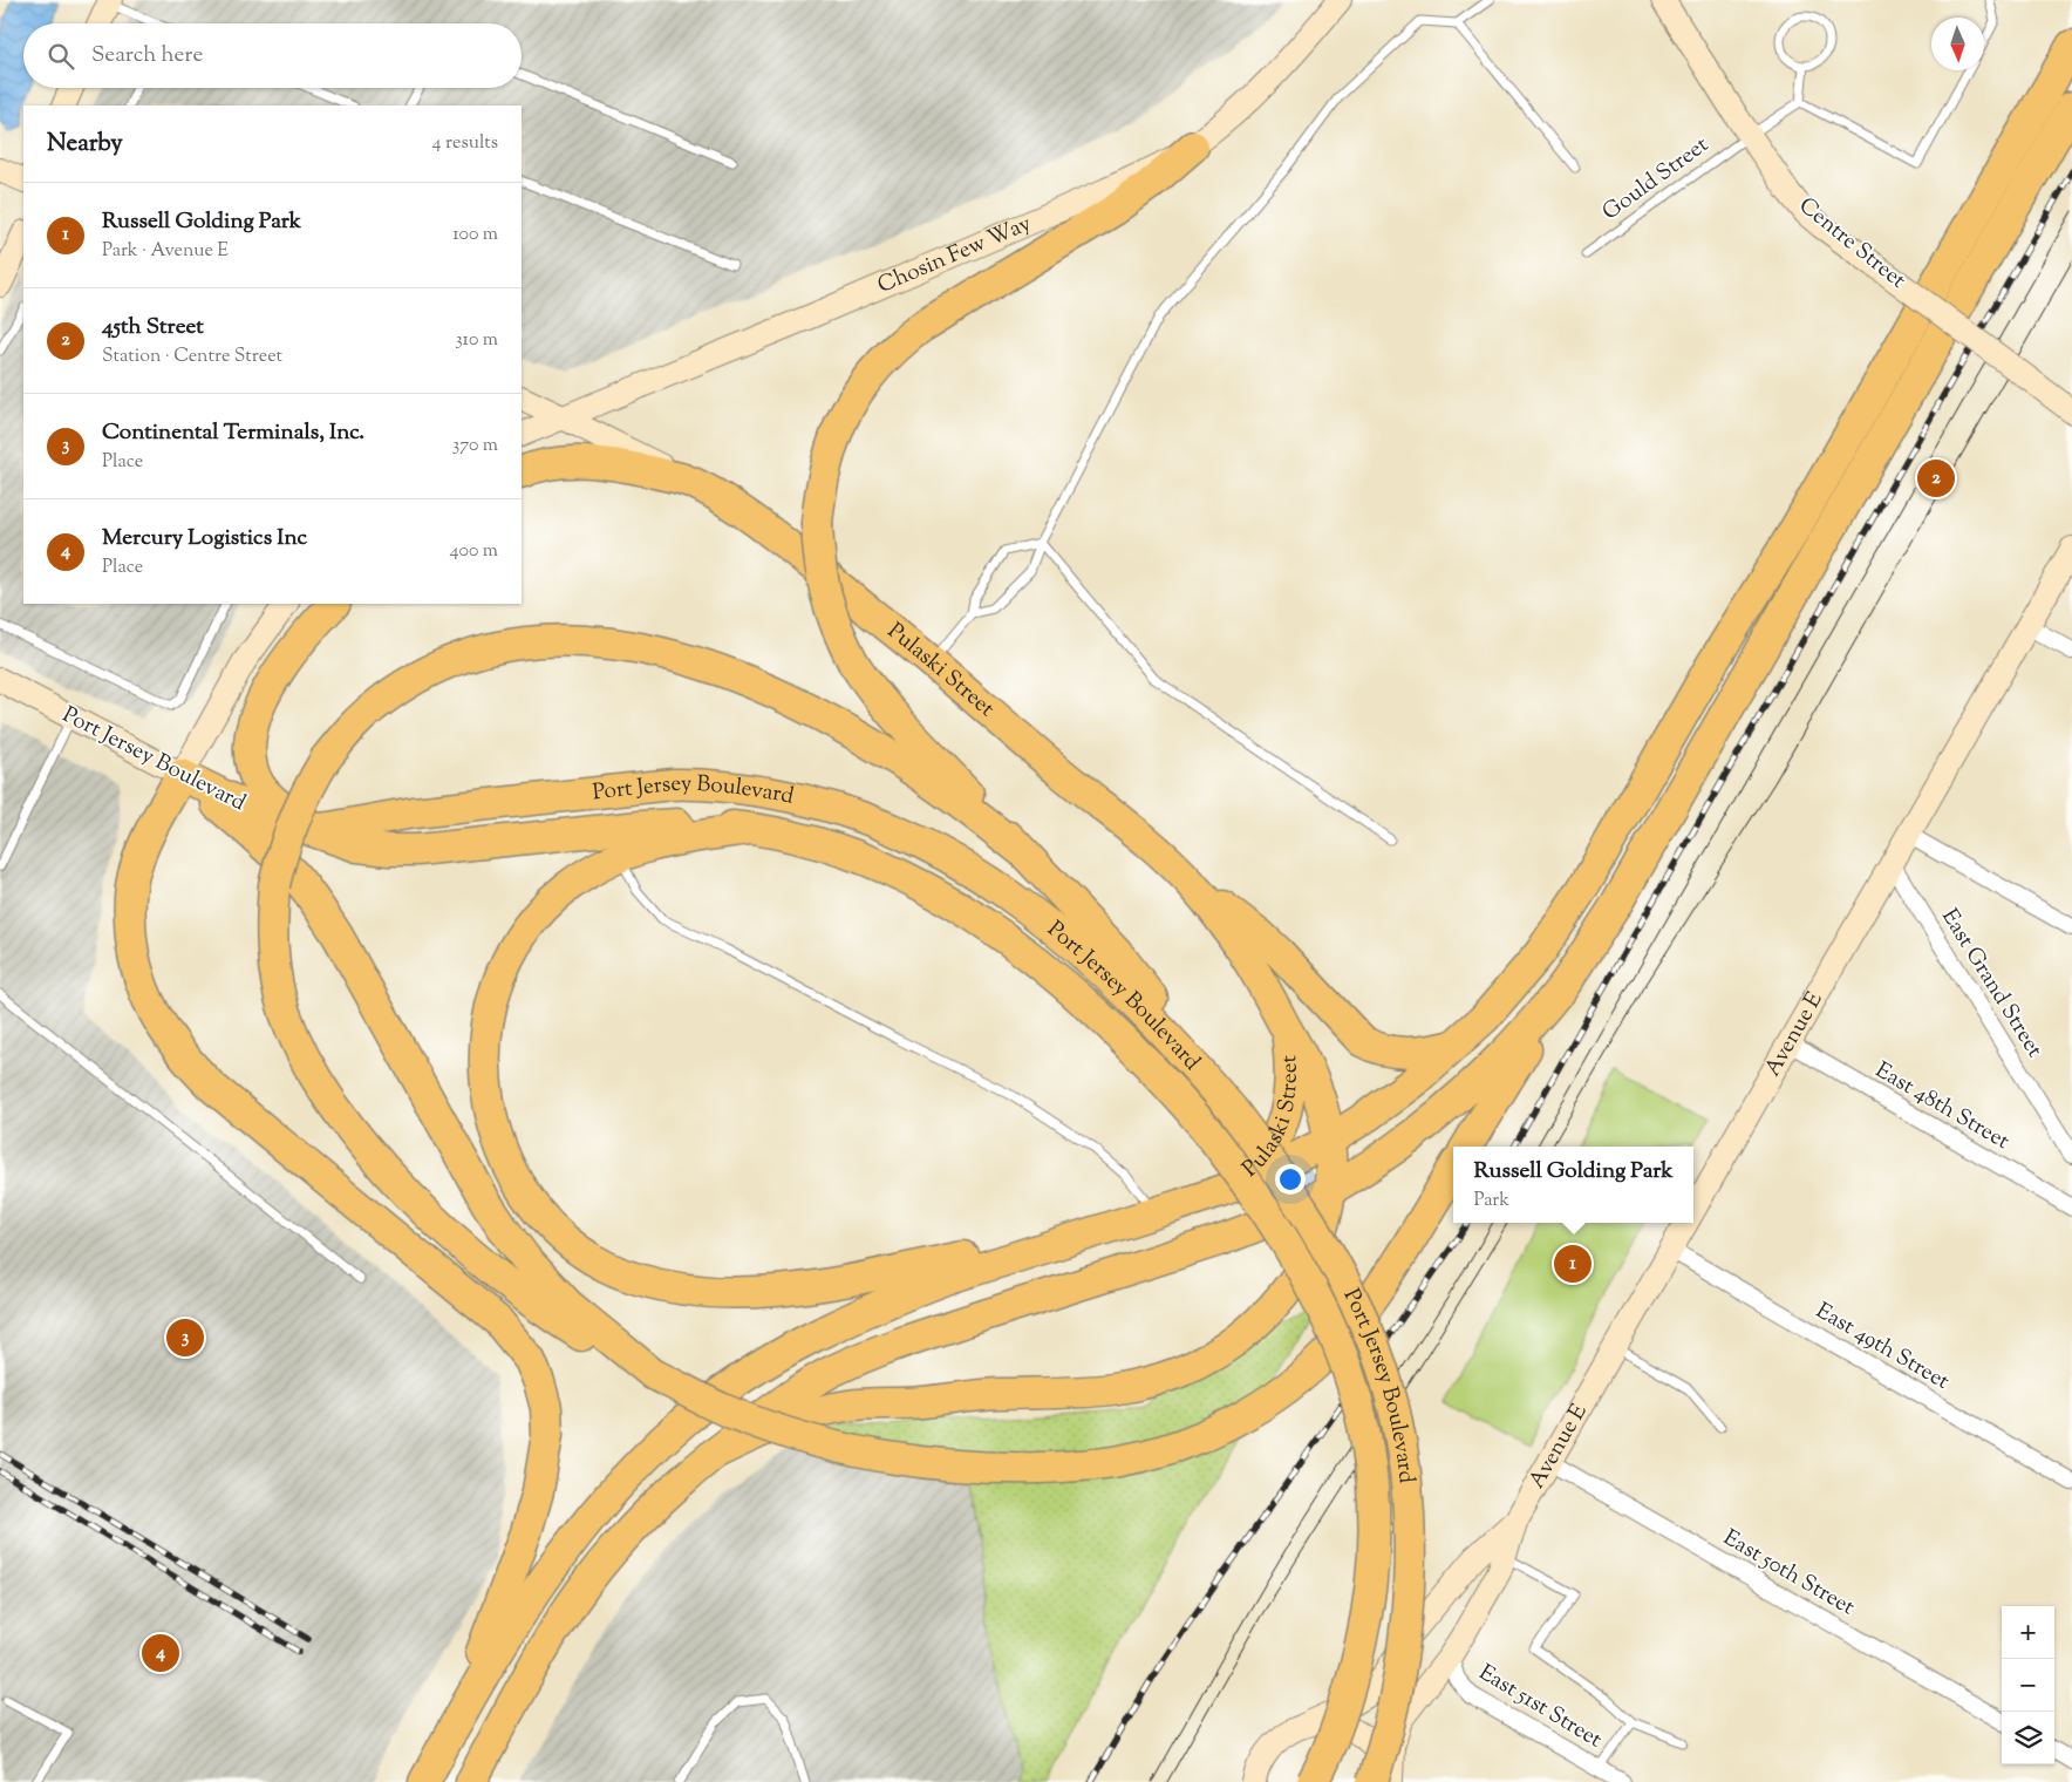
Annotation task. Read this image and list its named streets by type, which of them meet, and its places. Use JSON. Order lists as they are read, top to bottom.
{
  "streets": {
    "highway": ["Pulaski Street", "Port Jersey Boulevard"],
    "street": [
      "Centre Street",
      "Chosin Few Way",
      "East Grand Street",
      "Avenue E",
      "East 48th Street",
      "East 49th Street",
      "East 50th Street",
      "East 51st Street"
    ],
    "lane": ["Gould Street"]
  },
  "crossings": [
    ["Gould Street", "Centre Street"],
    ["Chosin Few Way", "Pulaski Street"],
    ["Port Jersey Boulevard", "Avenue E"],
    ["East Grand Street", "Avenue E"],
    ["Avenue E", "East 48th Street"],
    ["Avenue E", "East 49th Street"],
    ["Avenue E", "East 50th Street"],
    ["Avenue E", "East 51st Street"]
  ],
  "north": "bottom",
  "page": {
    "search": "Search here",
    "heading": ["Nearby", "4 results"],
    "list": [
      {
        "mark": "1",
        "name": "Russell Golding Park",
        "note": "Park · Avenue E",
        "value": "100 m"
      },
      {
        "mark": "2",
        "name": "45th Street",
        "note": "Station · Centre Street",
        "value": "310 m"
      },
      {
        "mark": "3",
        "name": "Continental Terminals, Inc.",
        "note": "Place",
        "value": "370 m"
      },
      {
        "mark": "4",
        "name": "Mercury Logistics Inc",
        "note": "Place",
        "value": "400 m"
      }
    ],
    "pins": [
      "2",
      "1",
      "3",
      "4"
    ],
    "popup": ["Russell Golding Park", "Park"],
    "map_buttons": ["+", "−"]
  }
}
